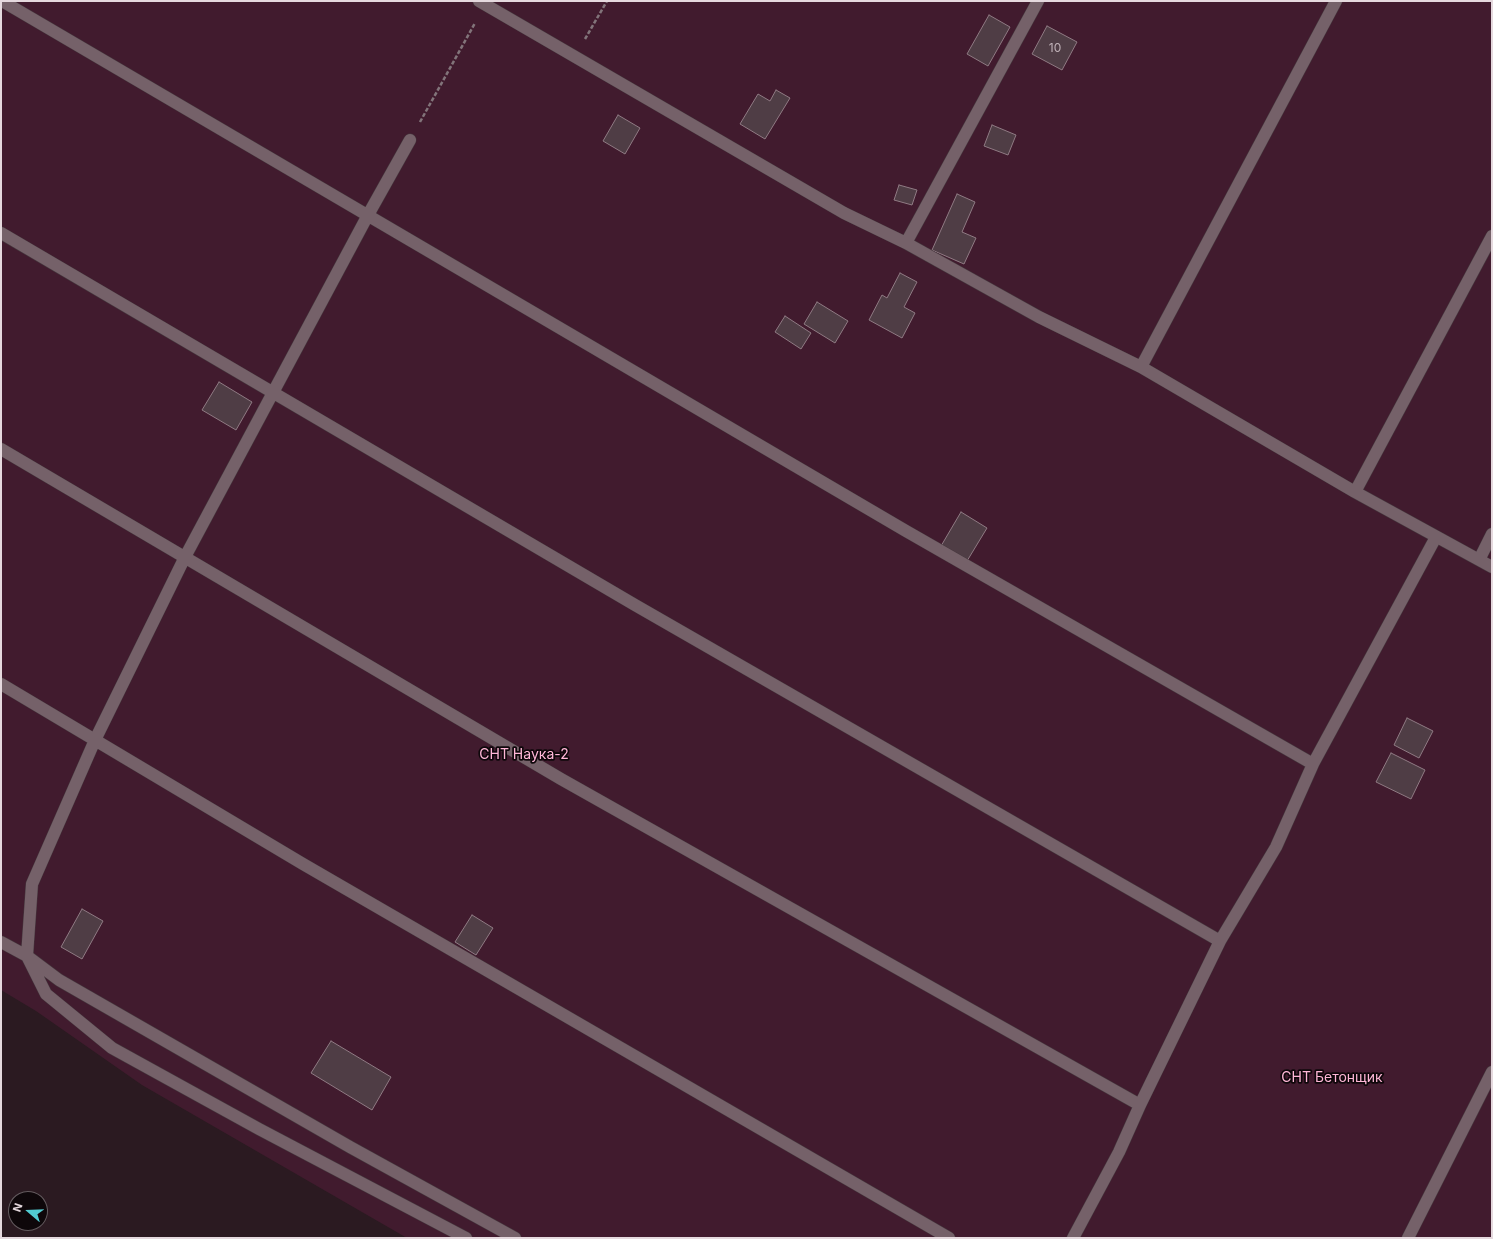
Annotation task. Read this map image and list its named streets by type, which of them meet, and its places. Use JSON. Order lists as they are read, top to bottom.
{
  "parks": ["СНТ Наука-2", "СНТ Бетонщик"],
  "house_numbers": ["10"],
  "north": "left"
}
